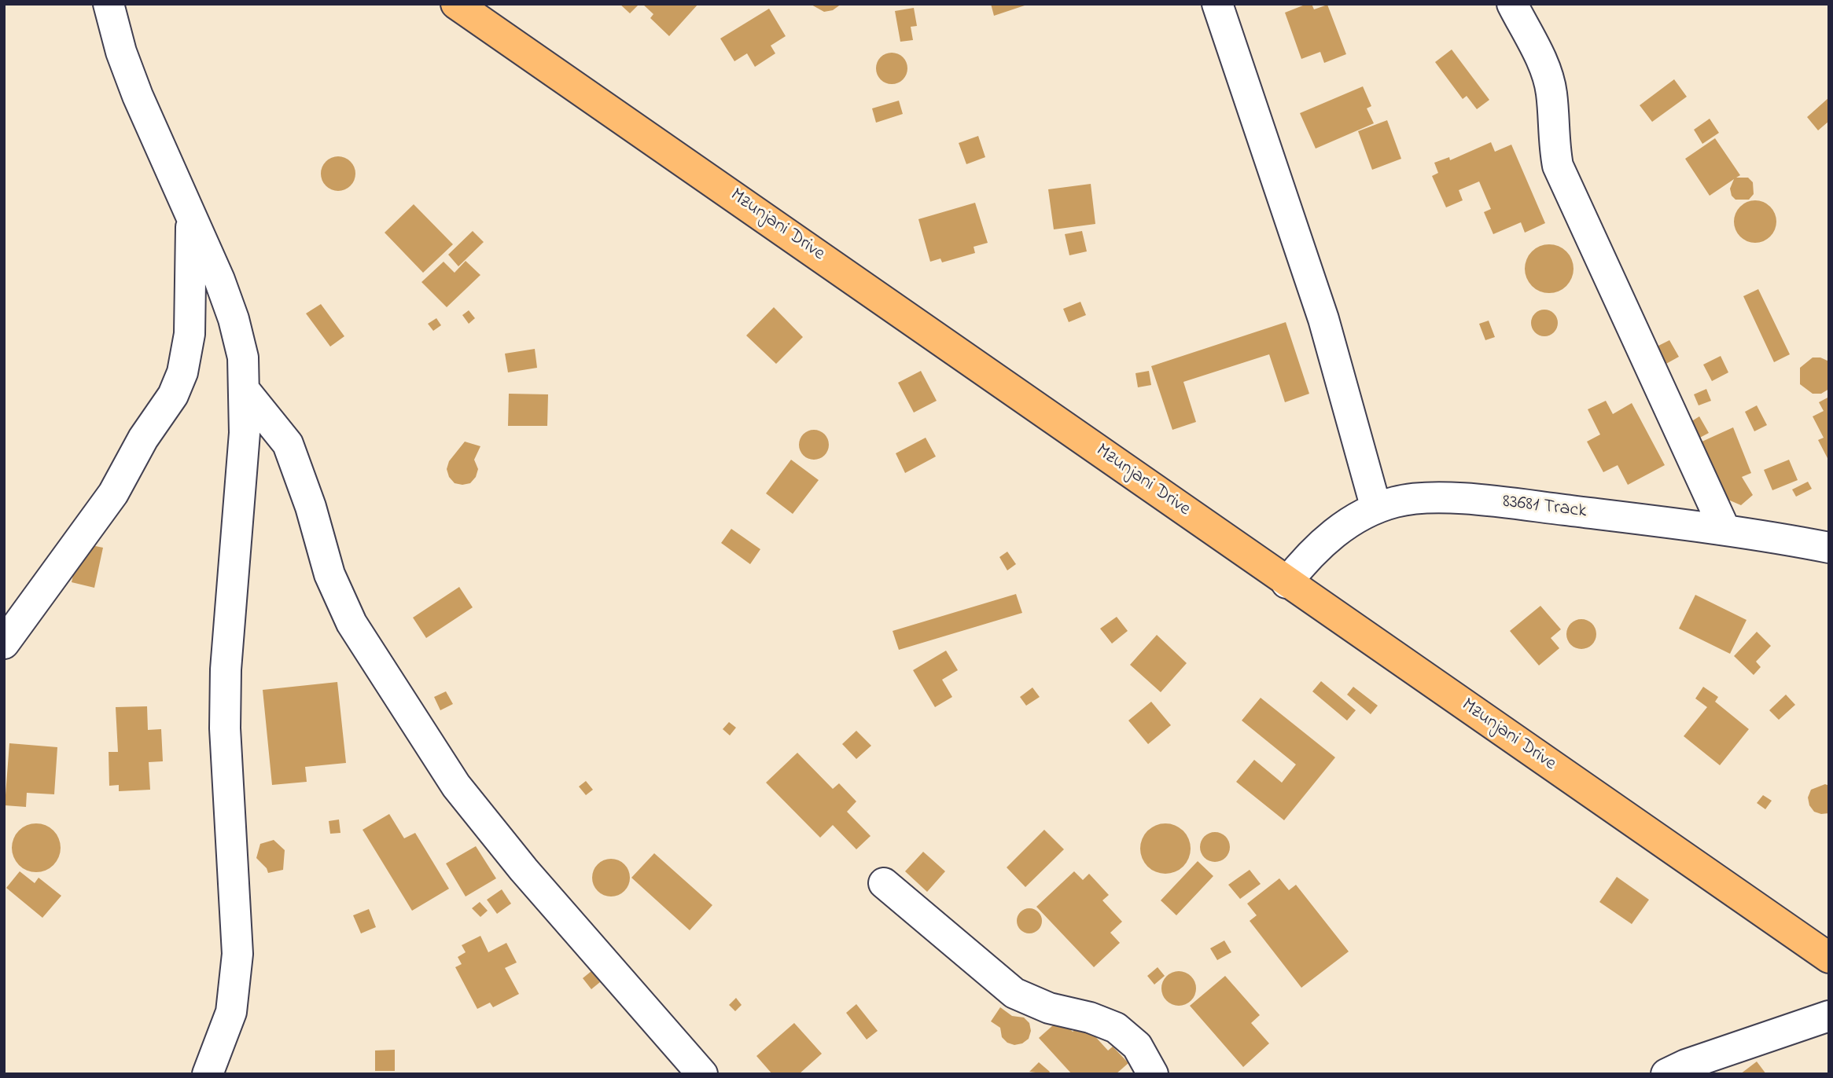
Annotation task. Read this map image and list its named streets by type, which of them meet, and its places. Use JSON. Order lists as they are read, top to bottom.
{
  "streets": {
    "main road": ["Mzunjani Drive"],
    "street": ["83681 Track"]
  },
  "crossings": [
    ["Mzunjani Drive", "83681 Track"]
  ]
}
